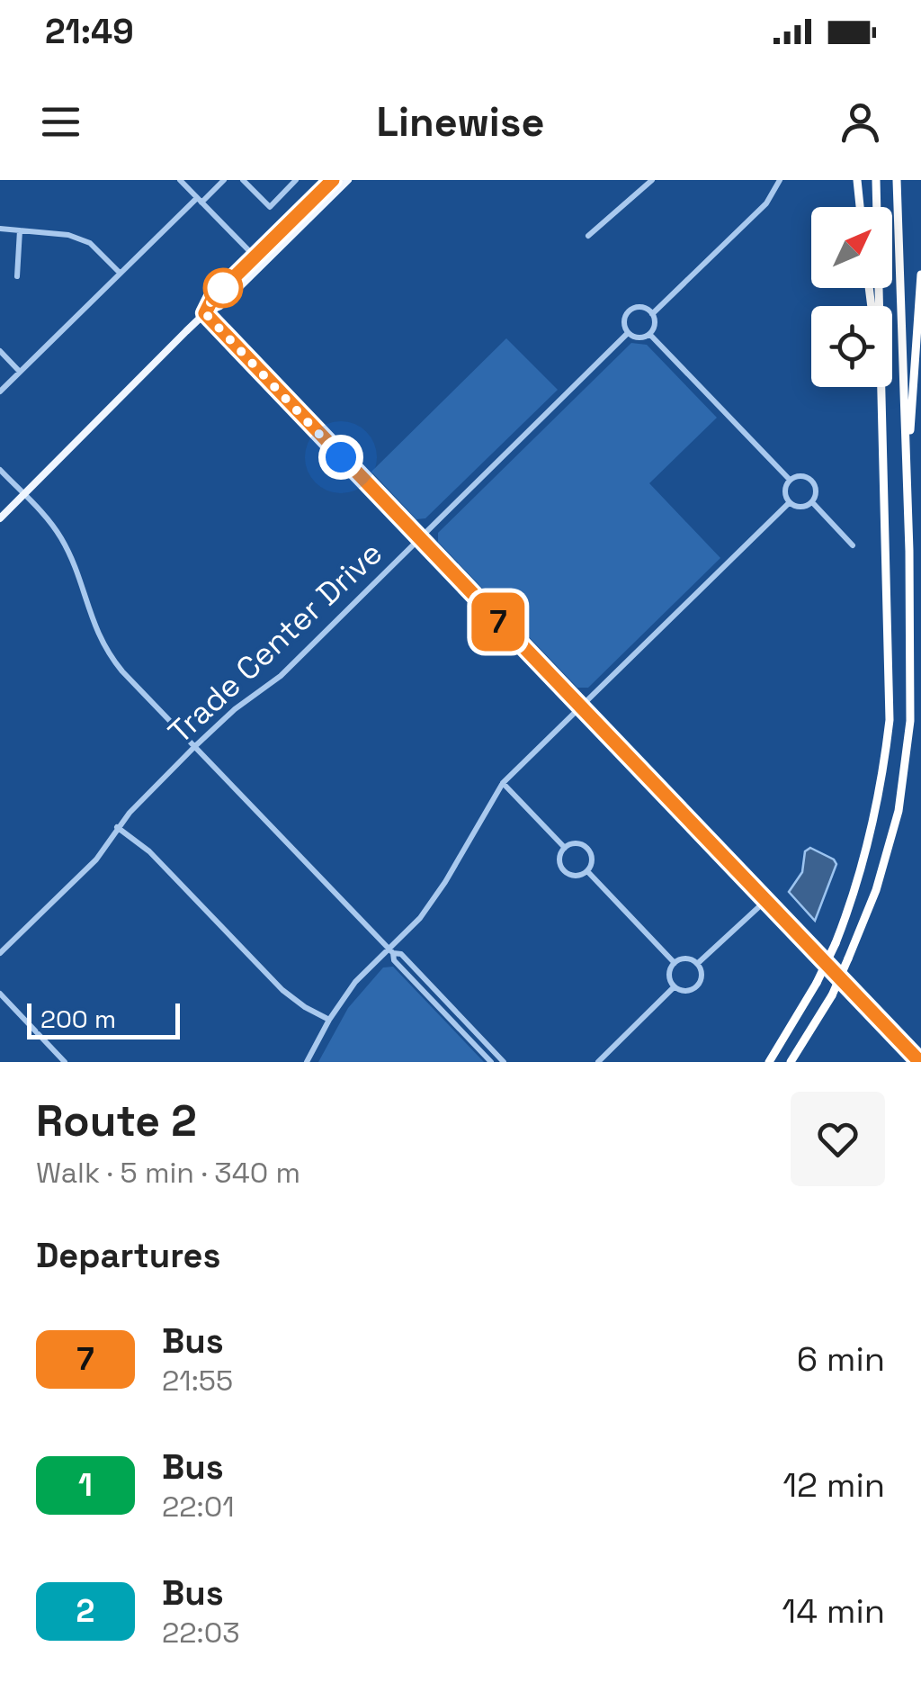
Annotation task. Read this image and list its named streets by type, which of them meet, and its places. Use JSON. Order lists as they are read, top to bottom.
{
  "streets": {
    "street": ["Trade Center Drive"]
  },
  "lines": ["bus line 7"],
  "scale_bar": "200 m",
  "north": "top right",
  "page": {
    "status": "21:49",
    "header": "Linewise",
    "on_map": "7",
    "scale": "200 m",
    "heading": [
      ["Route 2", "Walk · 5 min · 340 m"],
      "Departures"
    ],
    "list": [
      {
        "mark": "7",
        "name": "Bus",
        "note": "21:55",
        "value": "6 min"
      },
      {
        "mark": "1",
        "name": "Bus",
        "note": "22:01",
        "value": "12 min"
      },
      {
        "mark": "2",
        "name": "Bus",
        "note": "22:03",
        "value": "14 min"
      }
    ]
  }
}
